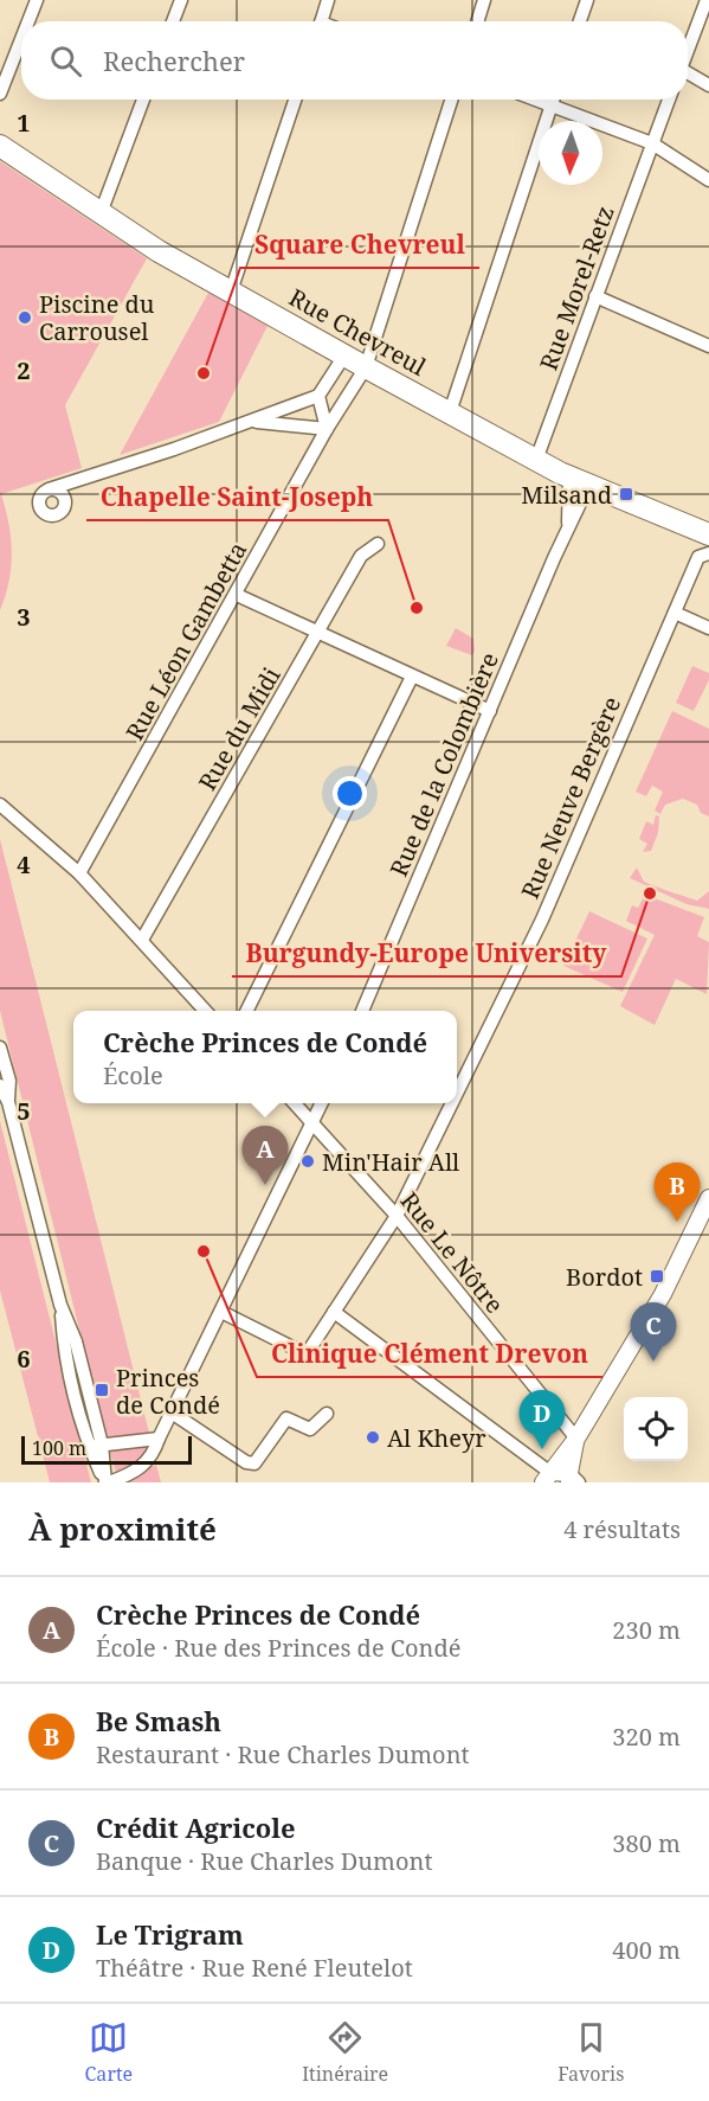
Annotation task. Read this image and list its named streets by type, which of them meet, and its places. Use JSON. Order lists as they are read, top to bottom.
{
  "streets": {
    "main road": ["Rue Chevreul"],
    "street": [
      "Rue Morel-Retz",
      "Rue Léon Gambetta",
      "Rue du Midi",
      "Rue de la Colombière",
      "Rue Neuve Bergère",
      "Rue Le Nôtre"
    ]
  },
  "crossings": [
    ["Rue Morel-Retz", "Rue Chevreul"],
    ["Rue Chevreul", "Rue Léon Gambetta"],
    ["Rue Chevreul", "Rue de la Colombière"],
    ["Rue Neuve Bergère", "Rue Le Nôtre"]
  ],
  "places": {
    "other": [
      "Piscine du Carrousel",
      "Square Chevreul",
      "Chapelle Saint-Joseph",
      "Burgundy-Europe University",
      "Min'Hair All",
      "Clinique Clément Drevon",
      "Al Kheyr"
    ],
    "transit": ["Milsand", "Bordot", "Princes de Condé"]
  },
  "scale_bar": "100 m",
  "north": "bottom",
  "page": {
    "search": "Rechercher",
    "popup": ["Crèche Princes de Condé", "École"],
    "pins": [
      "A",
      "B",
      "C",
      "D"
    ],
    "scale": "100 m",
    "heading": ["À proximité", "4 résultats"],
    "list": [
      {
        "mark": "A",
        "name": "Crèche Princes de Condé",
        "note": "École · Rue des Princes de Condé",
        "value": "230 m"
      },
      {
        "mark": "B",
        "name": "Be Smash",
        "note": "Restaurant · Rue Charles Dumont",
        "value": "320 m"
      },
      {
        "mark": "C",
        "name": "Crédit Agricole",
        "note": "Banque · Rue Charles Dumont",
        "value": "380 m"
      },
      {
        "mark": "D",
        "name": "Le Trigram",
        "note": "Théâtre · Rue René Fleutelot",
        "value": "400 m"
      }
    ],
    "nav": ["Carte", "Itinéraire", "Favoris"]
  },
  "grid": {
    "rows": [
      "1",
      "2",
      "3",
      "4",
      "5",
      "6"
    ]
  }
}
